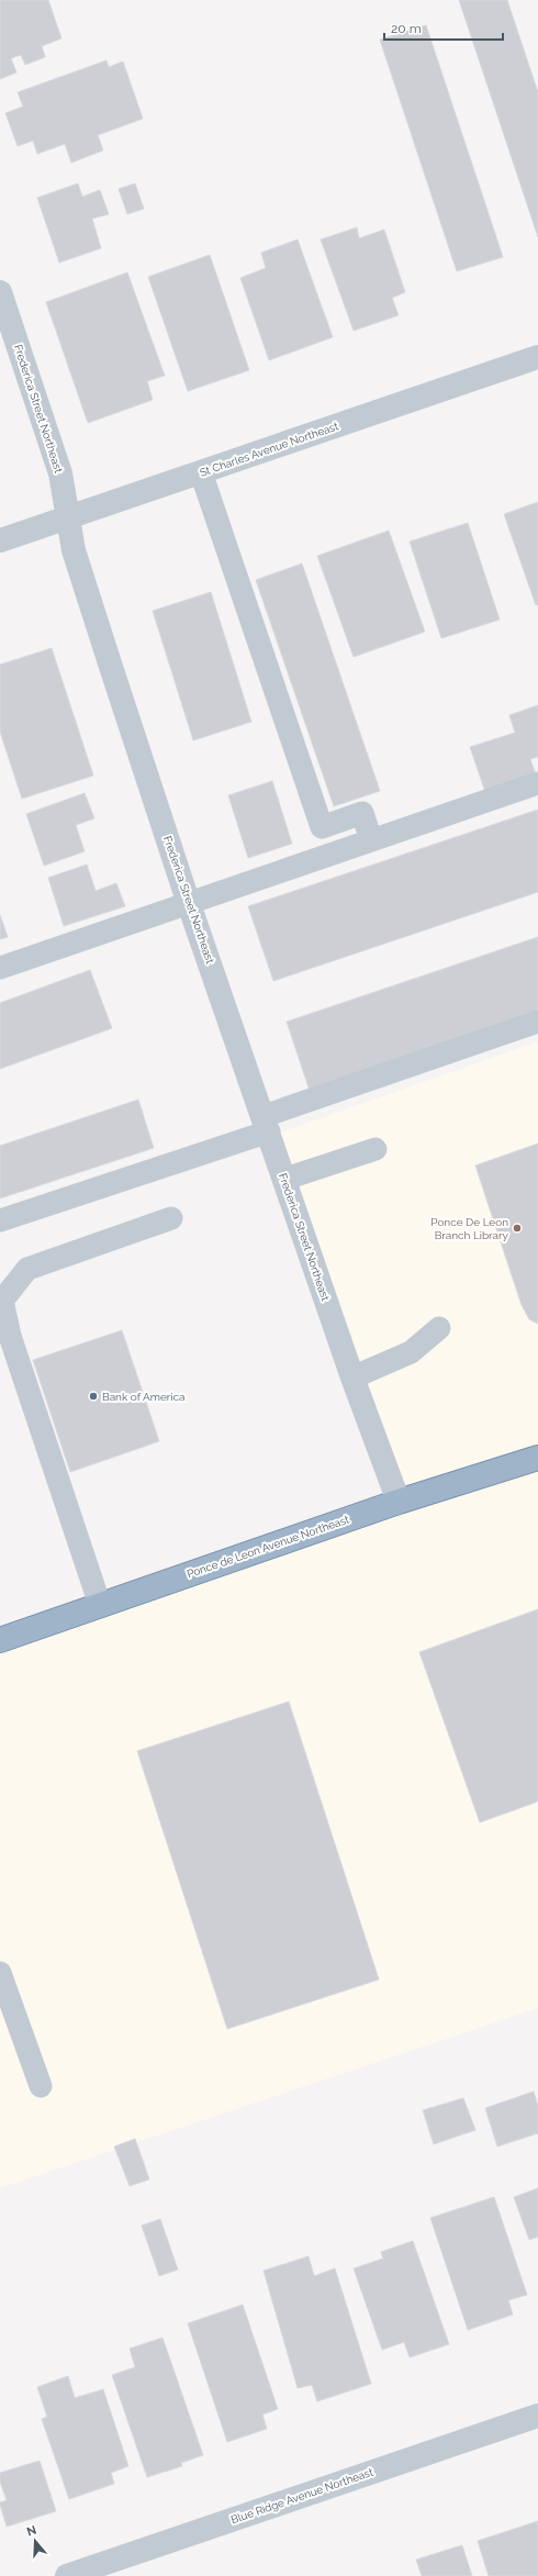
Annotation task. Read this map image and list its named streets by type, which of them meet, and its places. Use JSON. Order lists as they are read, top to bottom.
{
  "streets": {
    "highway": ["Ponce de Leon Avenue Northeast"],
    "street": ["Frederica Street Northeast", "St Charles Avenue Northeast", "Blue Ridge Avenue Northeast"]
  },
  "crossings": [
    ["Frederica Street Northeast", "St Charles Avenue Northeast"],
    ["Frederica Street Northeast", "Ponce de Leon Avenue Northeast"]
  ],
  "places": ["Ponce De Leon Branch Library", "Bank of America"],
  "scale_bar": "20 m",
  "north": "top"
}
